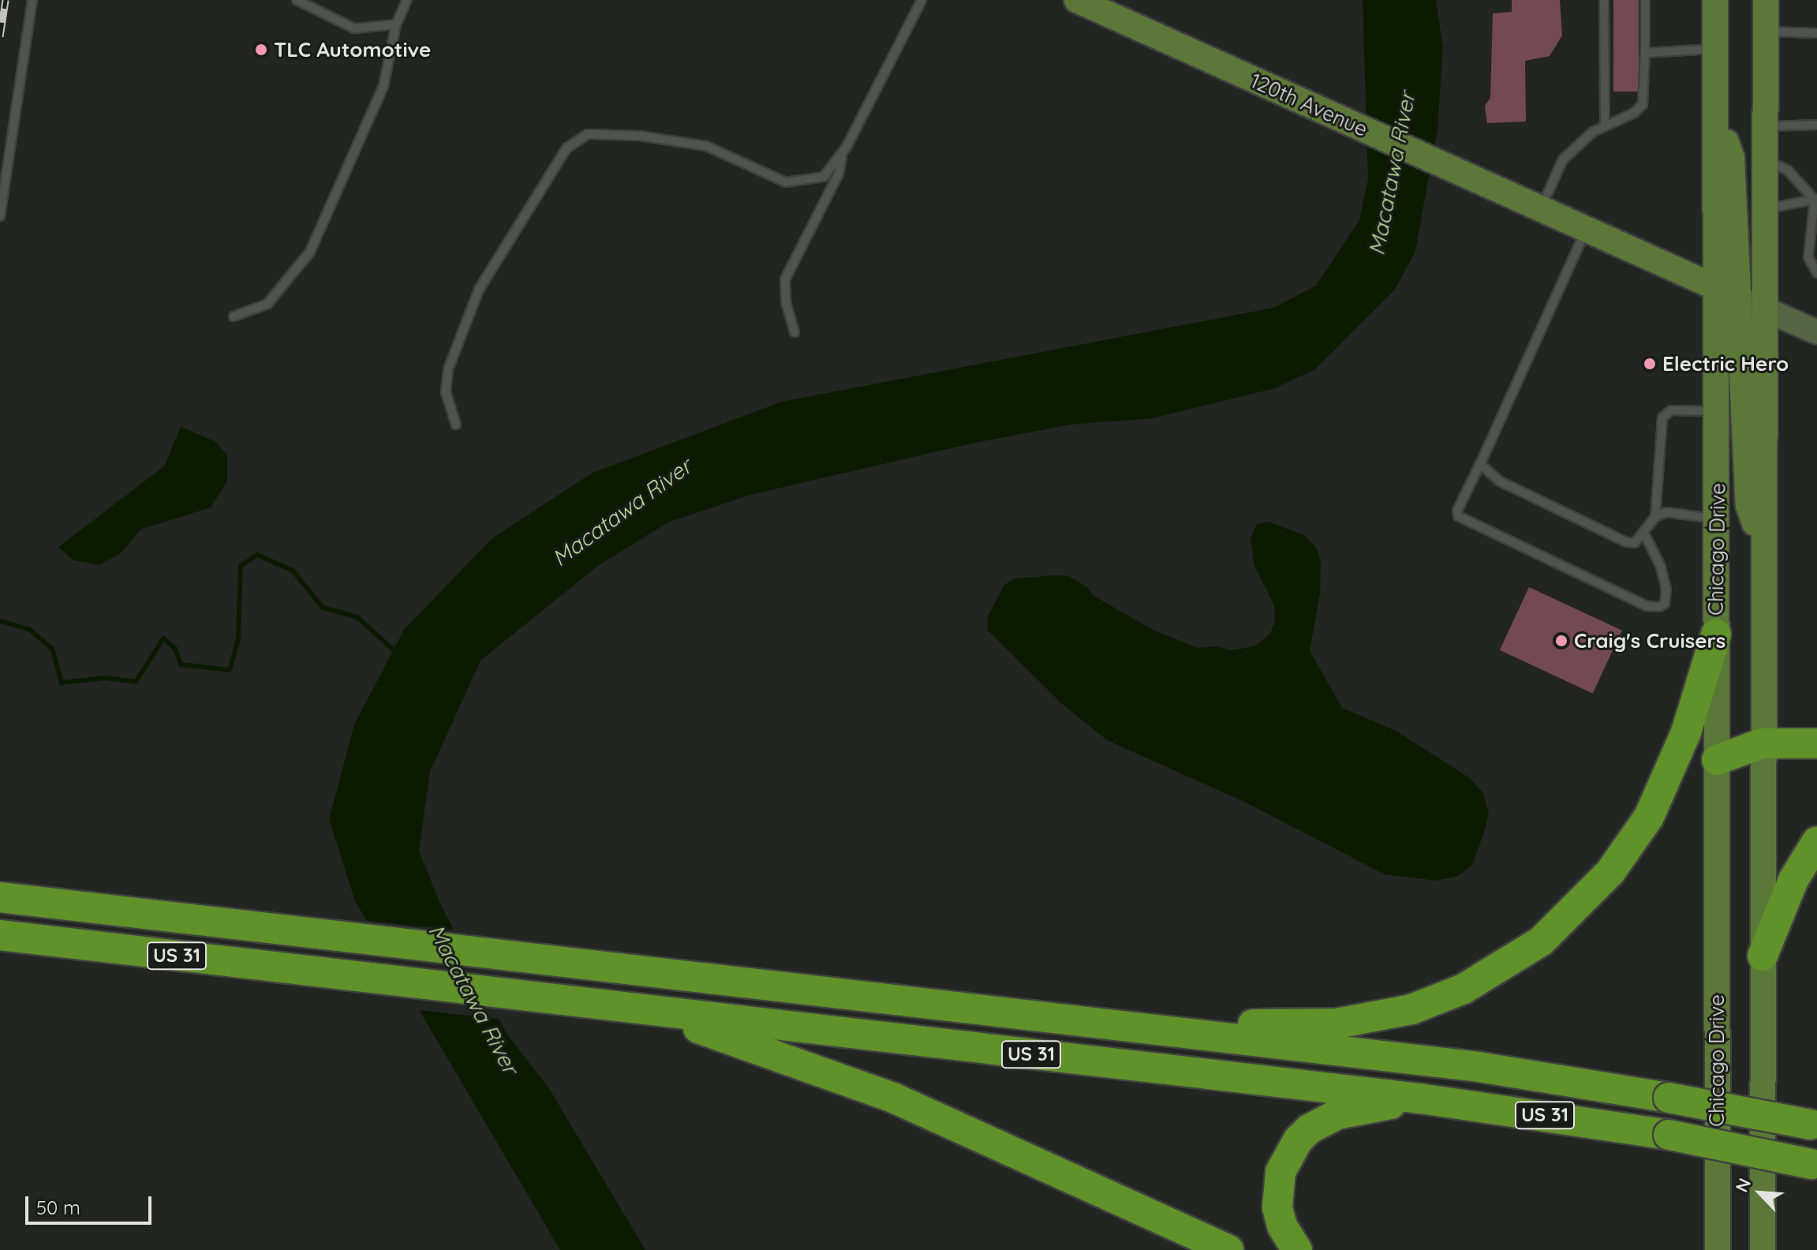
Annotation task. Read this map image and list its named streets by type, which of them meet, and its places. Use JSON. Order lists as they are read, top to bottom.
{
  "streets": {
    "highway": ["US 31"],
    "main road": ["120th Avenue", "Chicago Drive"]
  },
  "crossings": [
    ["120th Avenue", "Chicago Drive"]
  ],
  "water": ["Macatawa River"],
  "places": ["TLC Automotive", "Electric Hero", "Craig's Cruisers"],
  "scale_bar": "50 m",
  "north": "top left"
}
